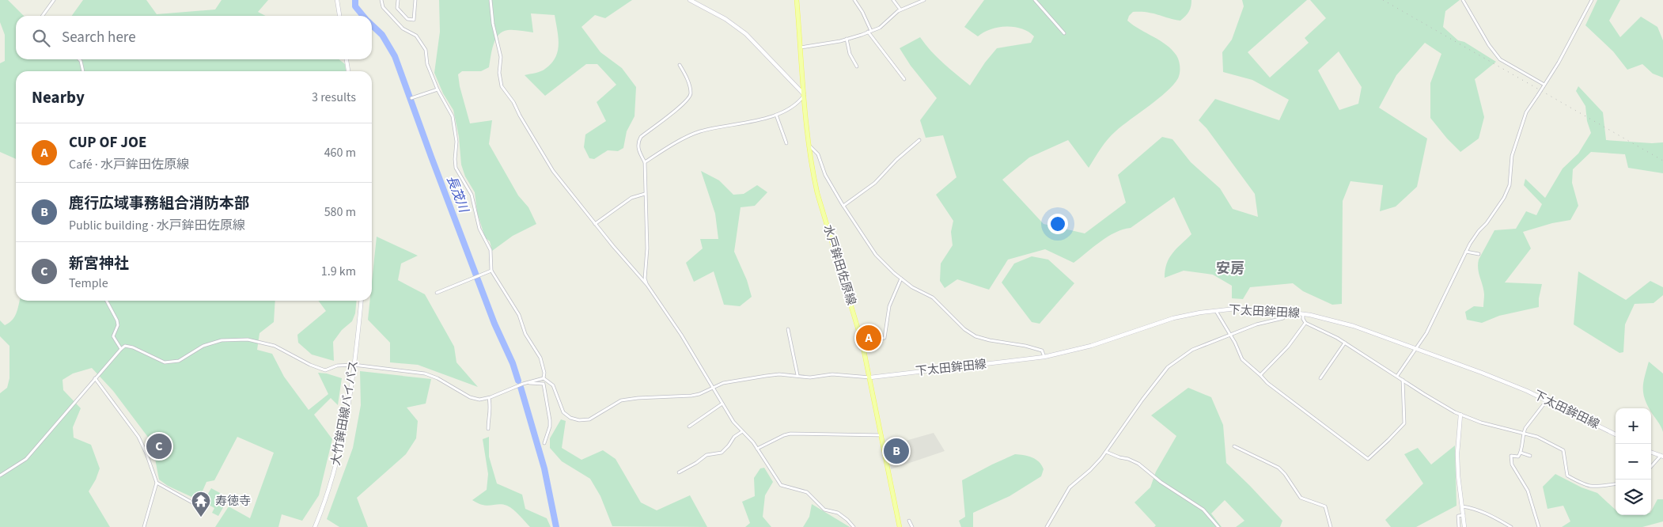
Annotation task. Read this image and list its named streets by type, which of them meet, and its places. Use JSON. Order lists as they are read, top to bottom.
{
  "streets": {
    "main road": ["水戸鉾田佐原線", "下太田鉾田線", "大竹鉾田線バイパス"]
  },
  "crossings": [
    ["水戸鉾田佐原線", "下太田鉾田線"]
  ],
  "districts": ["安房"],
  "water": ["長茂川"],
  "places": {
    "temple": ["寿徳寺"]
  },
  "page": {
    "search": "Search here",
    "heading": ["Nearby", "3 results"],
    "list": [
      {
        "mark": "A",
        "name": "CUP OF JOE",
        "note": "Café · 水戸鉾田佐原線",
        "value": "460 m"
      },
      {
        "mark": "B",
        "name": "鹿行広域事務組合消防本部",
        "note": "Public building · 水戸鉾田佐原線",
        "value": "580 m"
      },
      {
        "mark": "C",
        "name": "新宮神社",
        "note": "Temple",
        "value": "1.9 km"
      }
    ],
    "pins": ["A", "C", "B"],
    "map_buttons": ["+", "−"]
  }
}
